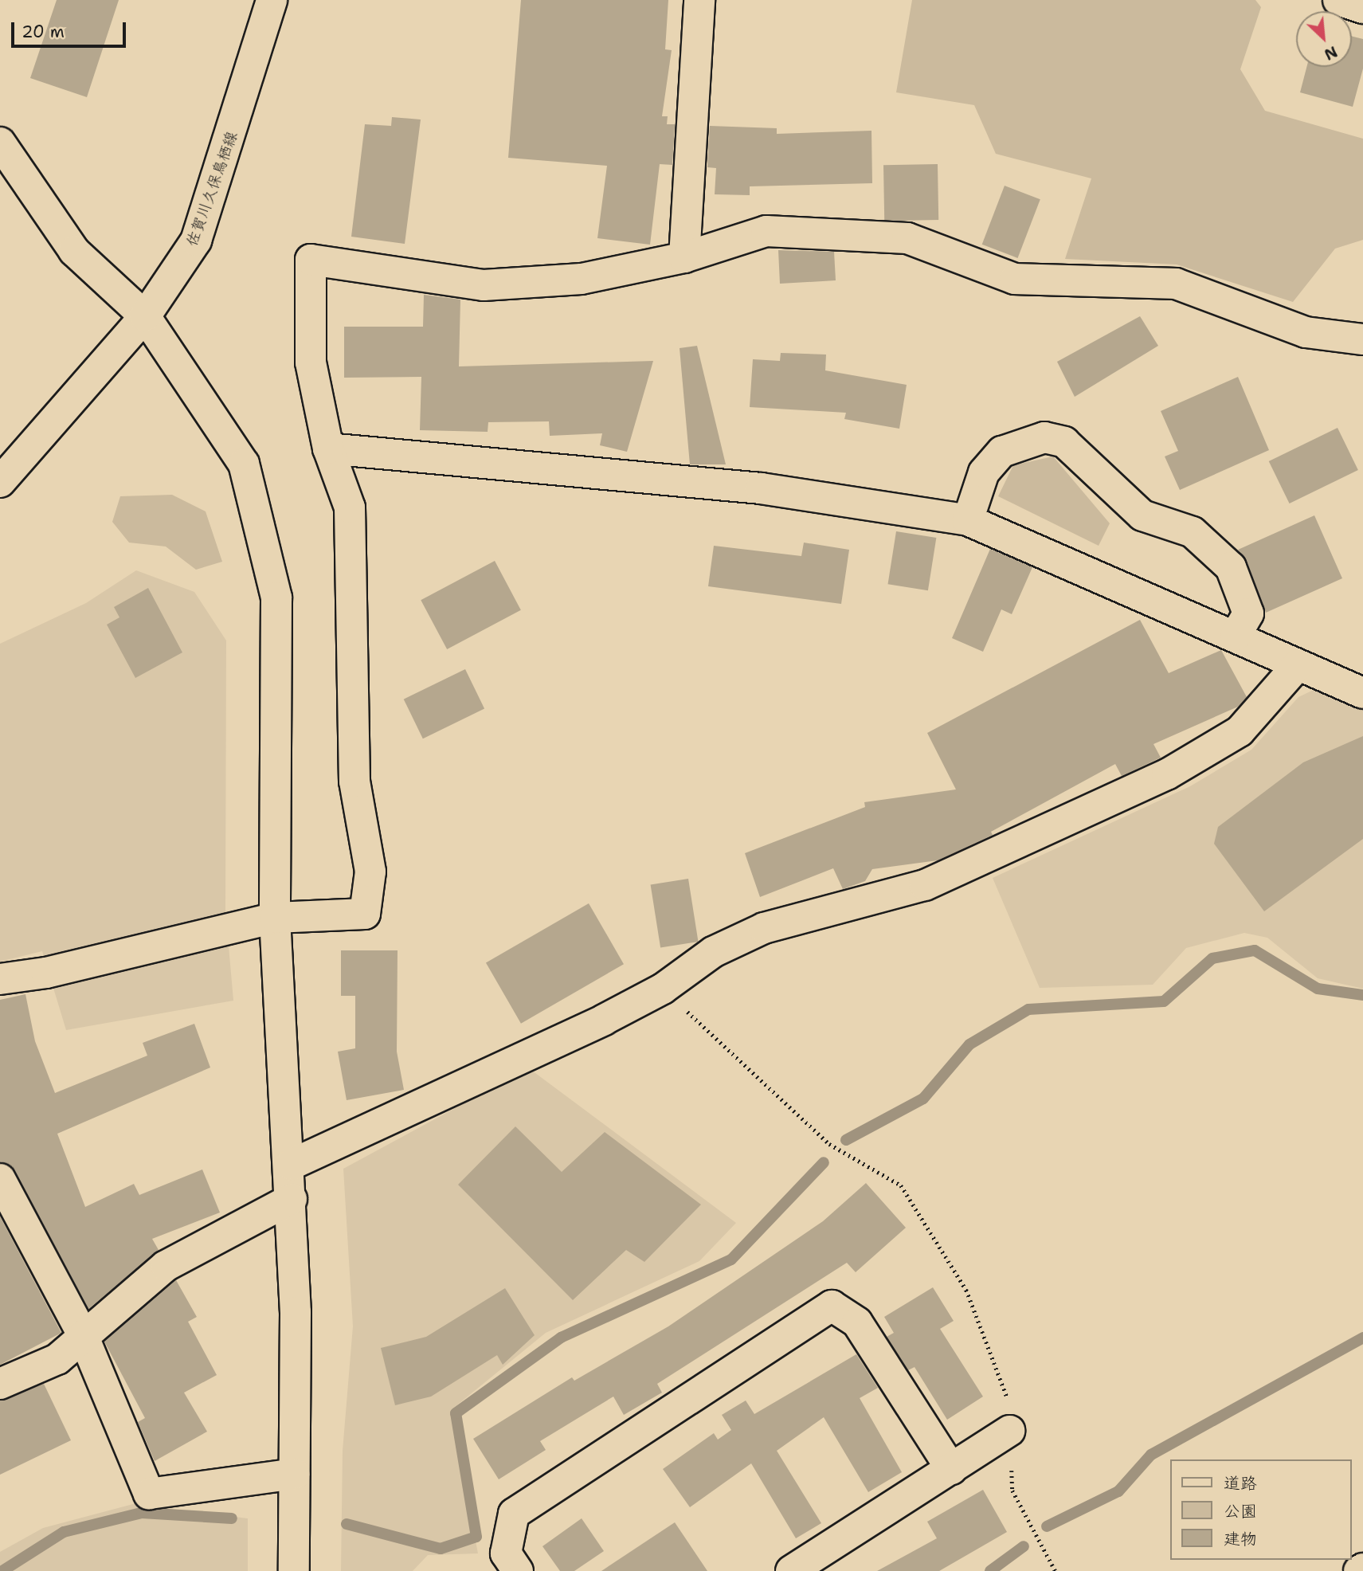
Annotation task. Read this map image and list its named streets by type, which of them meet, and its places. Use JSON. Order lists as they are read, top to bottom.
{
  "streets": {
    "street": ["佐賀川久保鳥栖線"]
  },
  "legend": ["道路", "公園", "建物"],
  "scale_bar": "20 m",
  "north": "bottom right"
}
